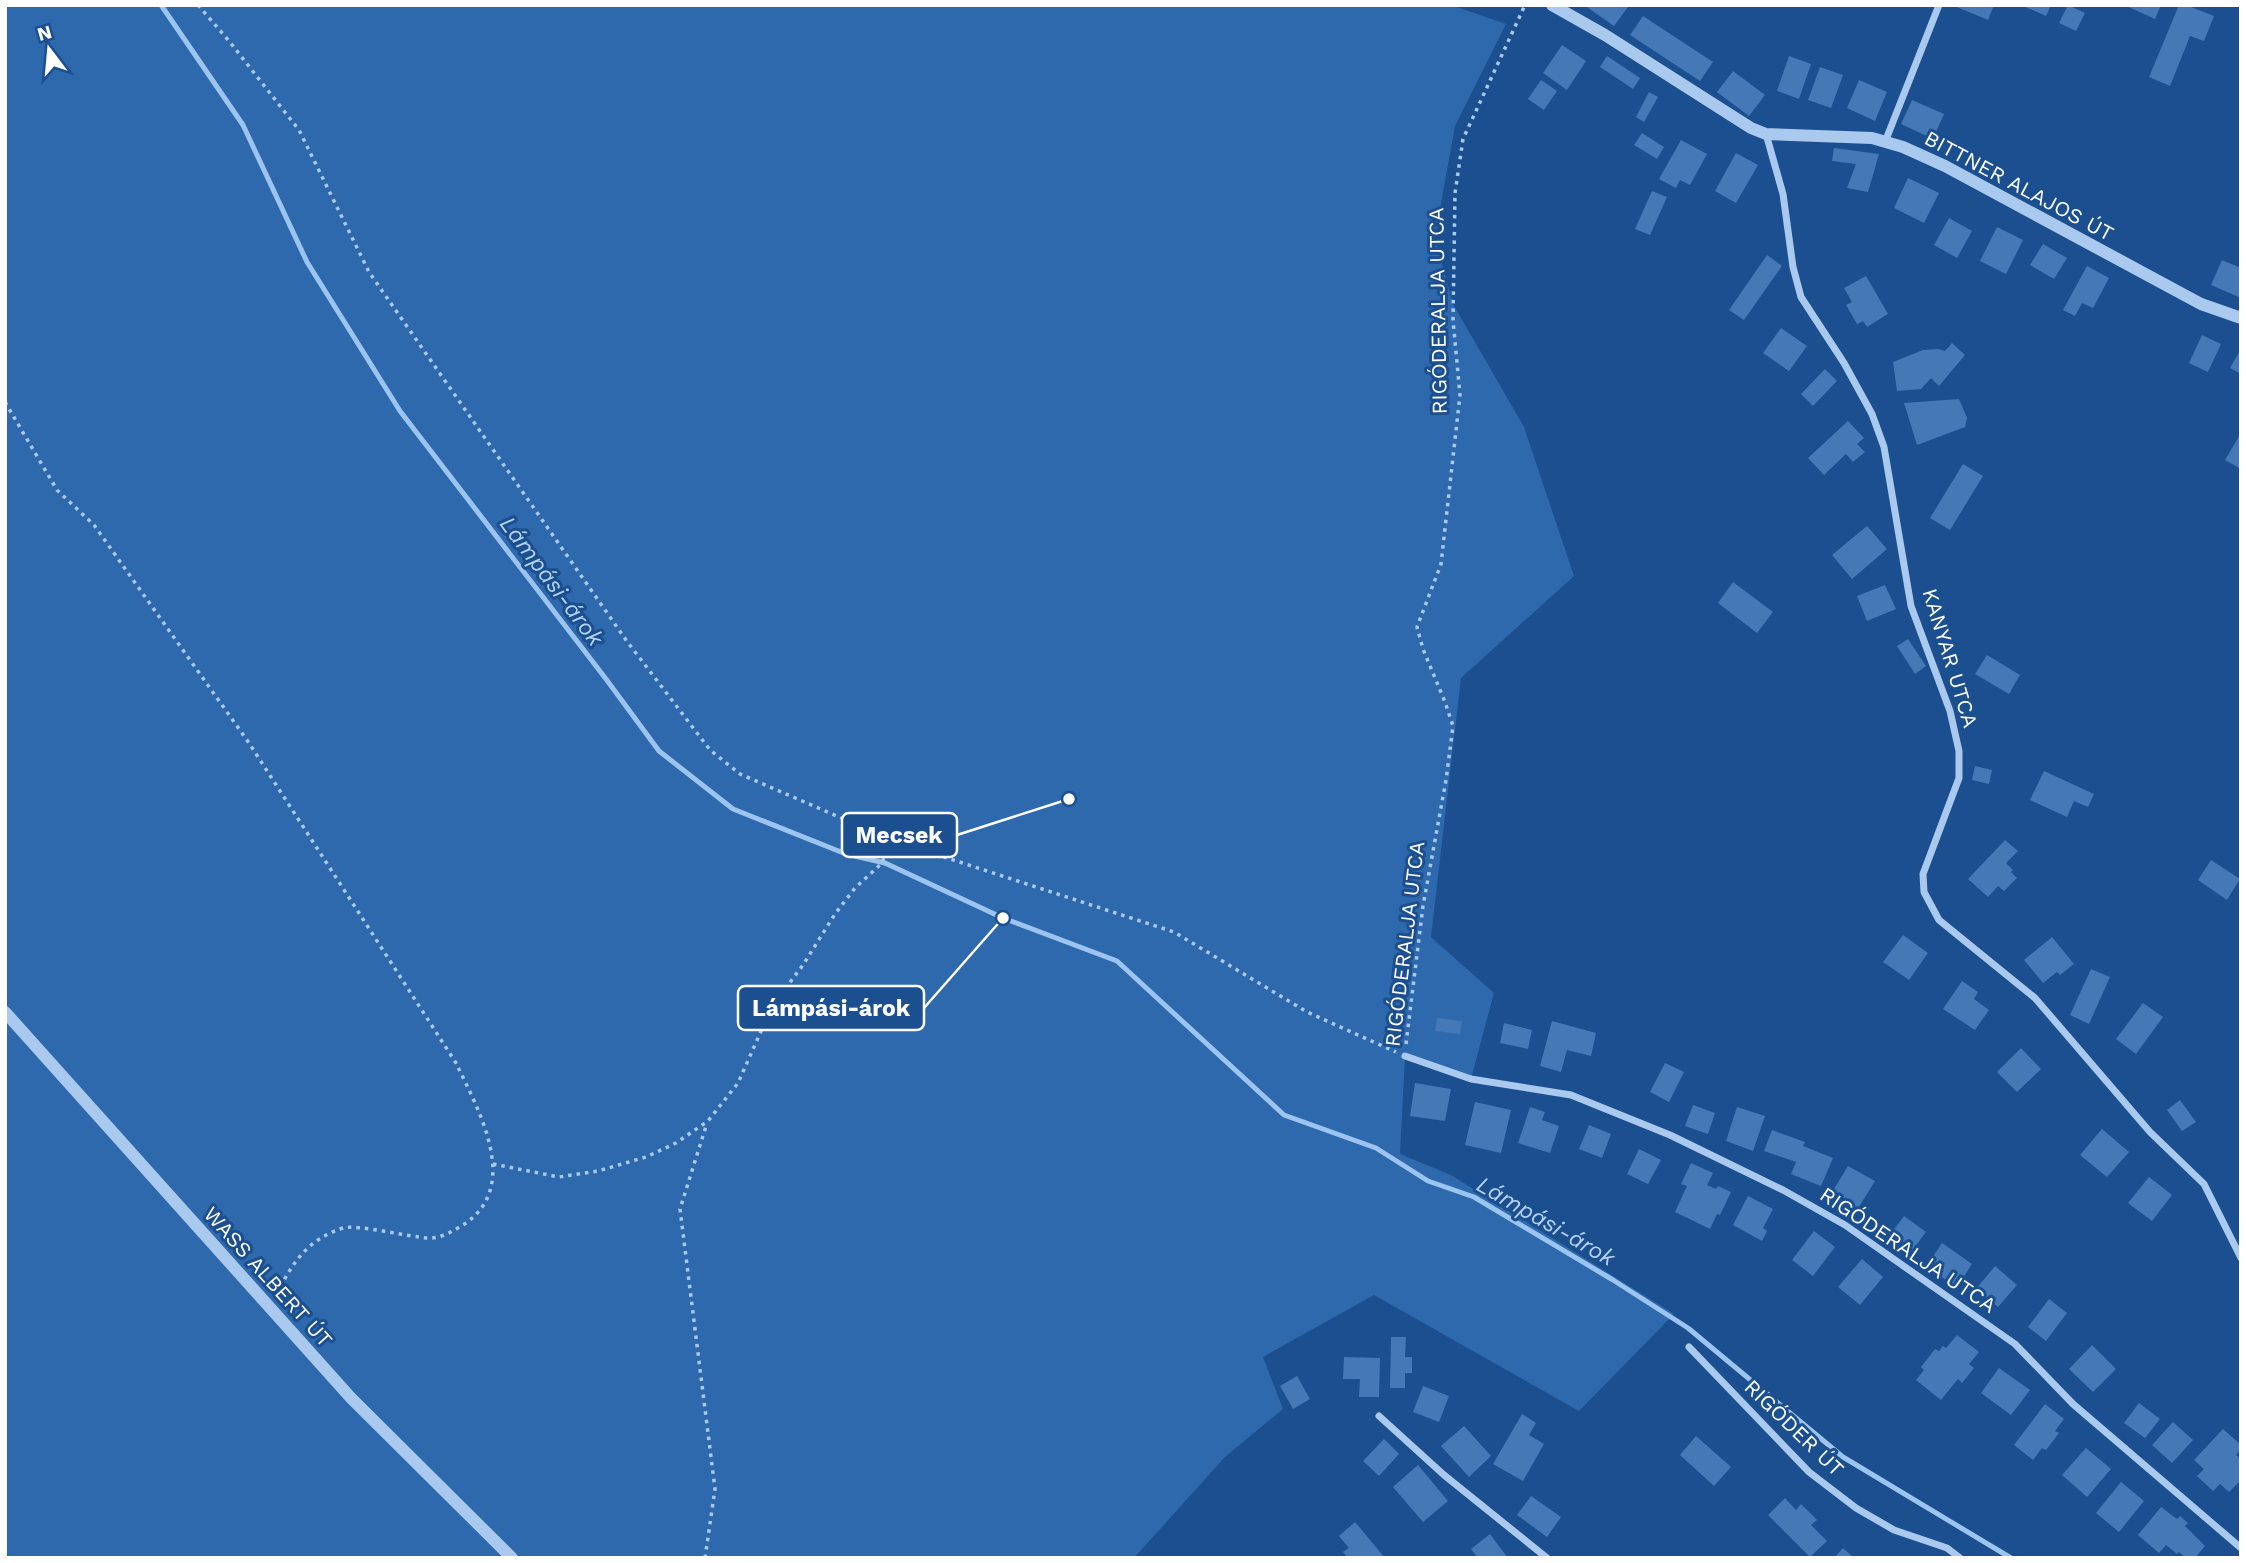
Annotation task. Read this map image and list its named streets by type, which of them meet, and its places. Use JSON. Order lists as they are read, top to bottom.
{
  "streets": {
    "street": [
      "BITTNER ALAJOS ÚT",
      "RIGÓDERALJA UTCA",
      "KANYAR UTCA",
      "WASS ALBERT ÚT",
      "RIGÓDER ÚT"
    ]
  },
  "crossings": [
    ["BITTNER ALAJOS ÚT", "KANYAR UTCA"]
  ],
  "water": ["Lámpási-árok"],
  "places": ["Mecsek", "Lámpási-árok"],
  "north": "top"
}
